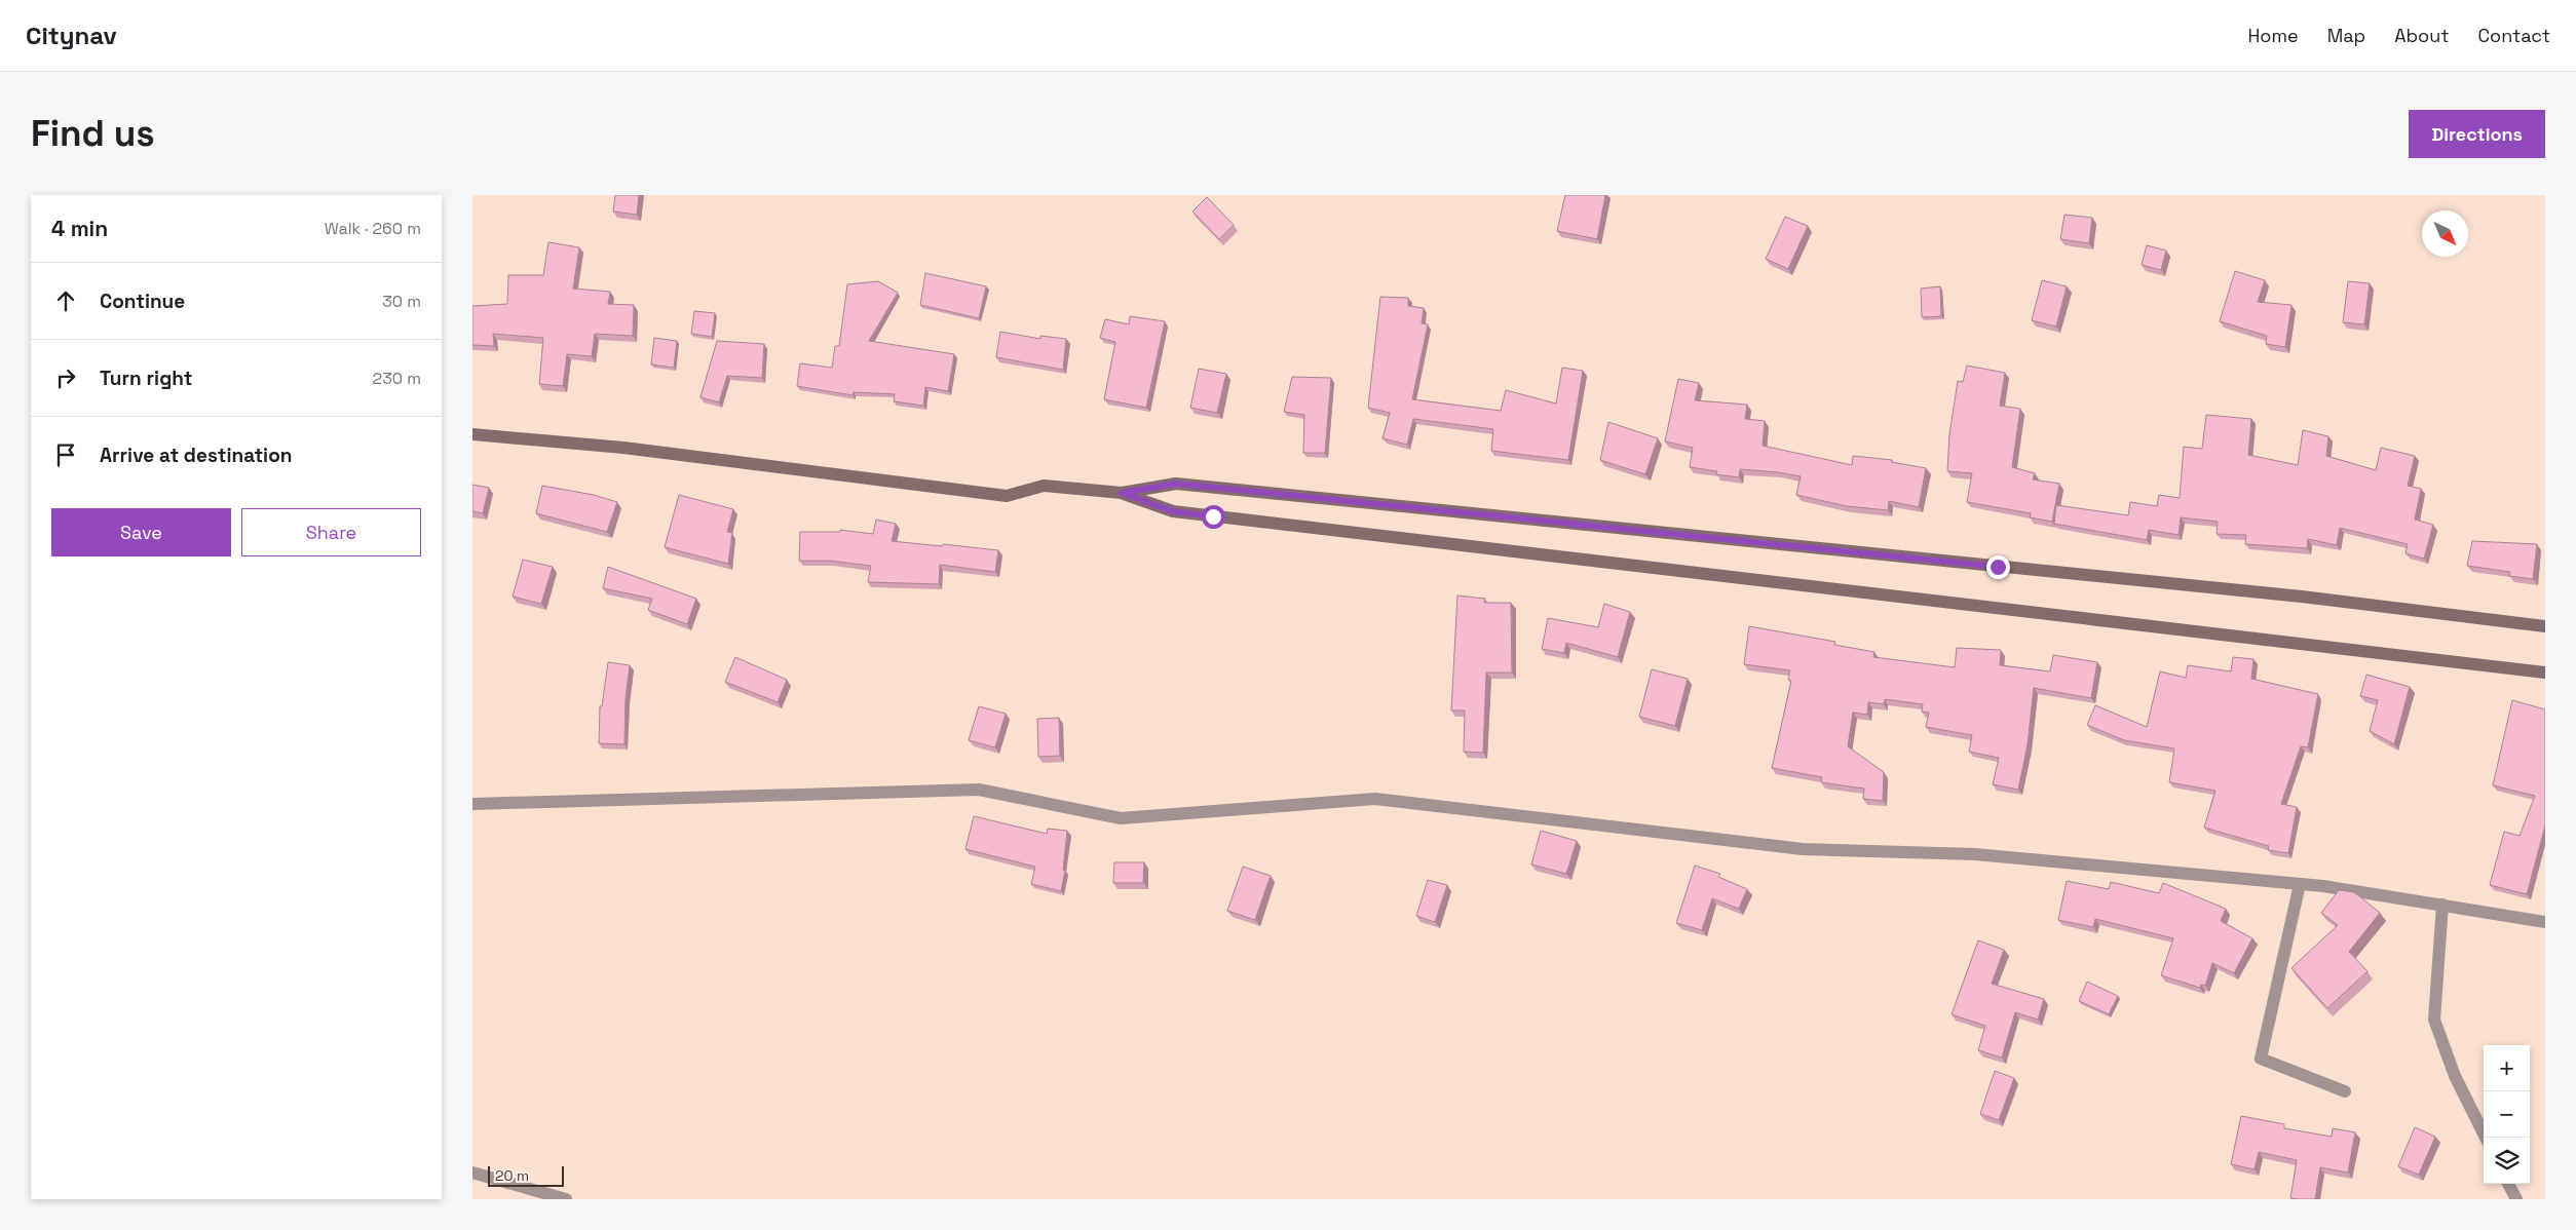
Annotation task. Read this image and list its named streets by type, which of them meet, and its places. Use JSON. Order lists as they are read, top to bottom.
{
  "scale_bar": "20 m",
  "north": "bottom right",
  "page": {
    "header": "Citynav",
    "nav": [
      "Home",
      "Map",
      "About",
      "Contact"
    ],
    "buttons": [
      "Directions",
      ["Save", "Share"]
    ],
    "title": "Find us",
    "heading": ["4 min", "Walk · 260 m"],
    "list": [
      ["Continue", "30 m"],
      ["Turn right", "230 m"],
      "Arrive at destination"
    ],
    "map_buttons": ["+", "−"],
    "scale": "20 m"
  }
}
